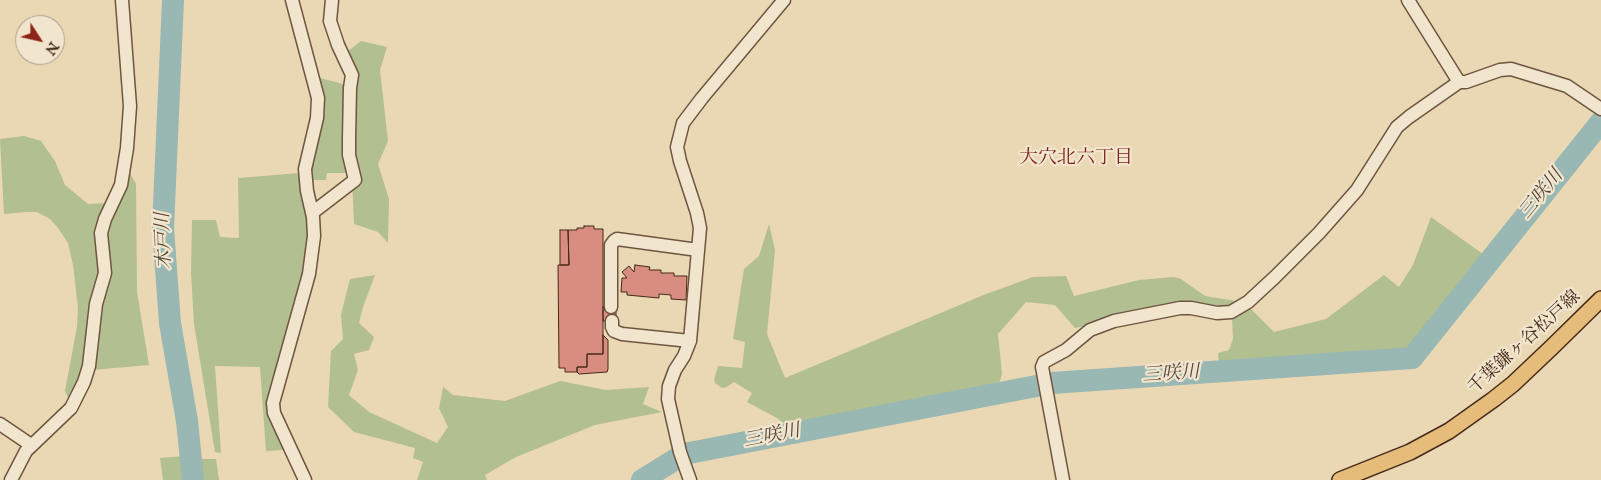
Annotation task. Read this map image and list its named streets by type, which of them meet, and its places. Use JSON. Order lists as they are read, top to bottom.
{
  "streets": {
    "main road": ["千葉鎌ヶ谷松戸線"]
  },
  "districts": ["大穴北六丁目"],
  "water": ["三咲川", "木戸川"],
  "north": "bottom right"
}
